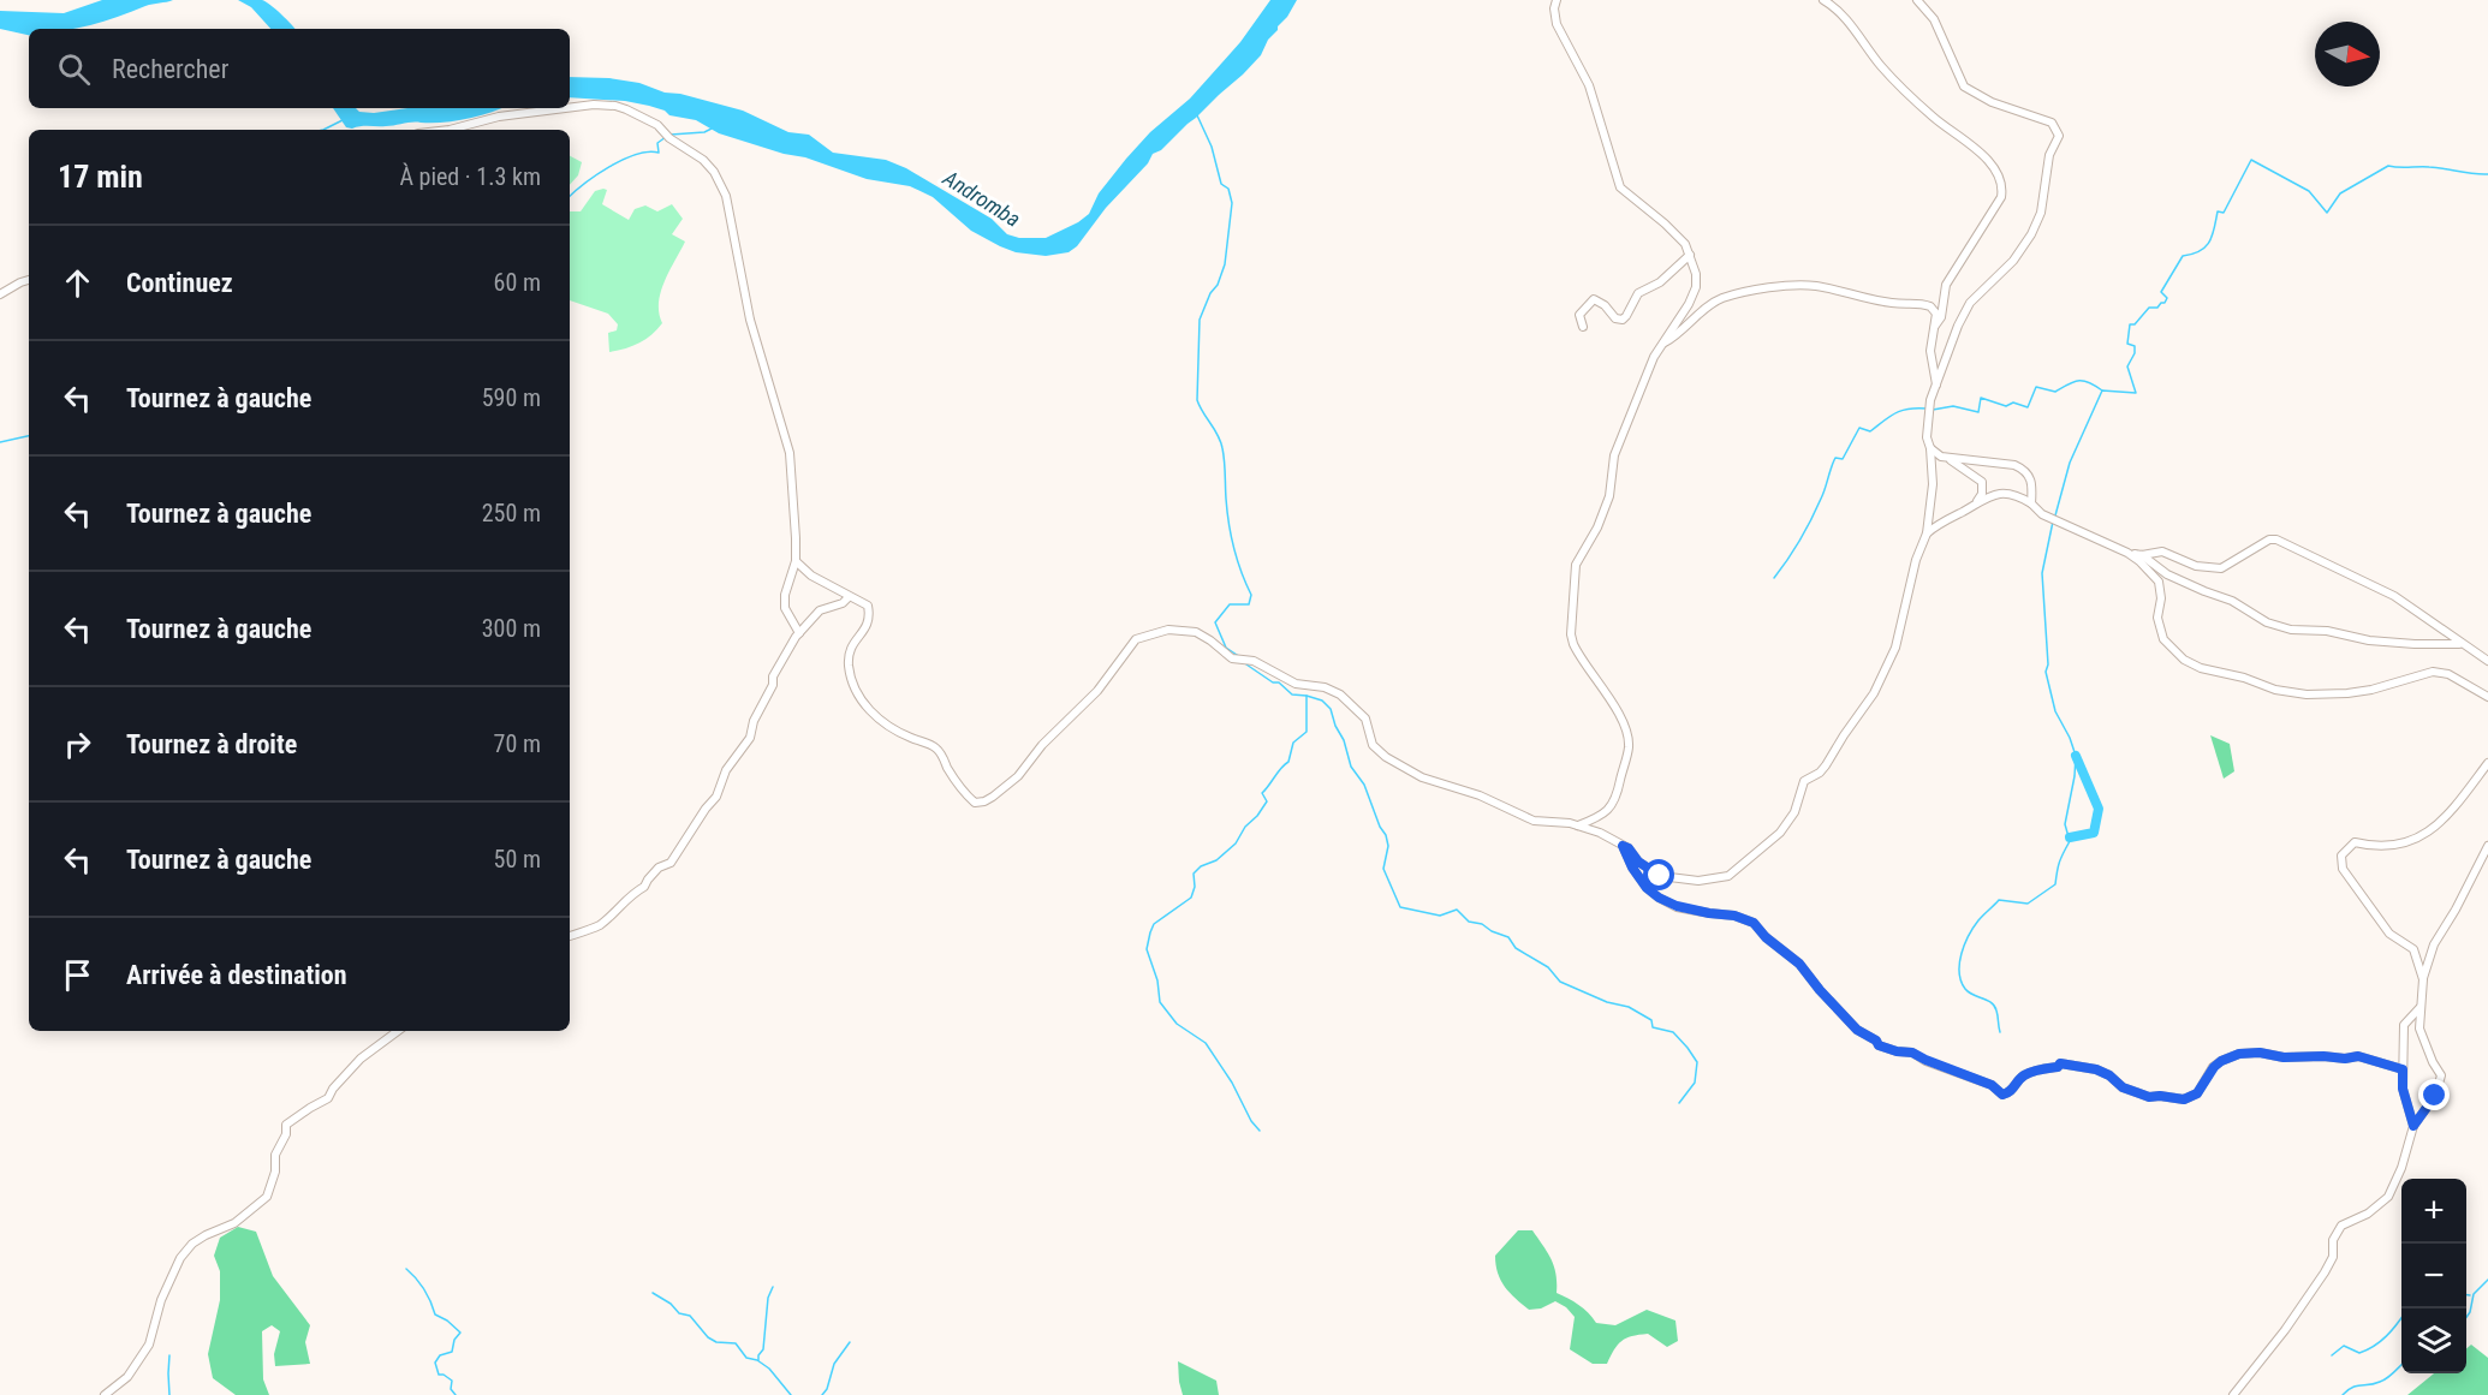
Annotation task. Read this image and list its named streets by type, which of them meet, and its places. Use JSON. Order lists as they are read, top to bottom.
{
  "water": ["Andromba"],
  "north": "right",
  "page": {
    "search": "Rechercher",
    "heading": ["17 min", "À pied · 1.3 km"],
    "list": [
      ["Continuez", "60 m"],
      ["Tournez à gauche", "590 m"],
      ["Tournez à gauche", "250 m"],
      ["Tournez à gauche", "300 m"],
      ["Tournez à droite", "70 m"],
      ["Tournez à gauche", "50 m"],
      "Arrivée à destination"
    ],
    "map_buttons": ["+", "−"]
  }
}
